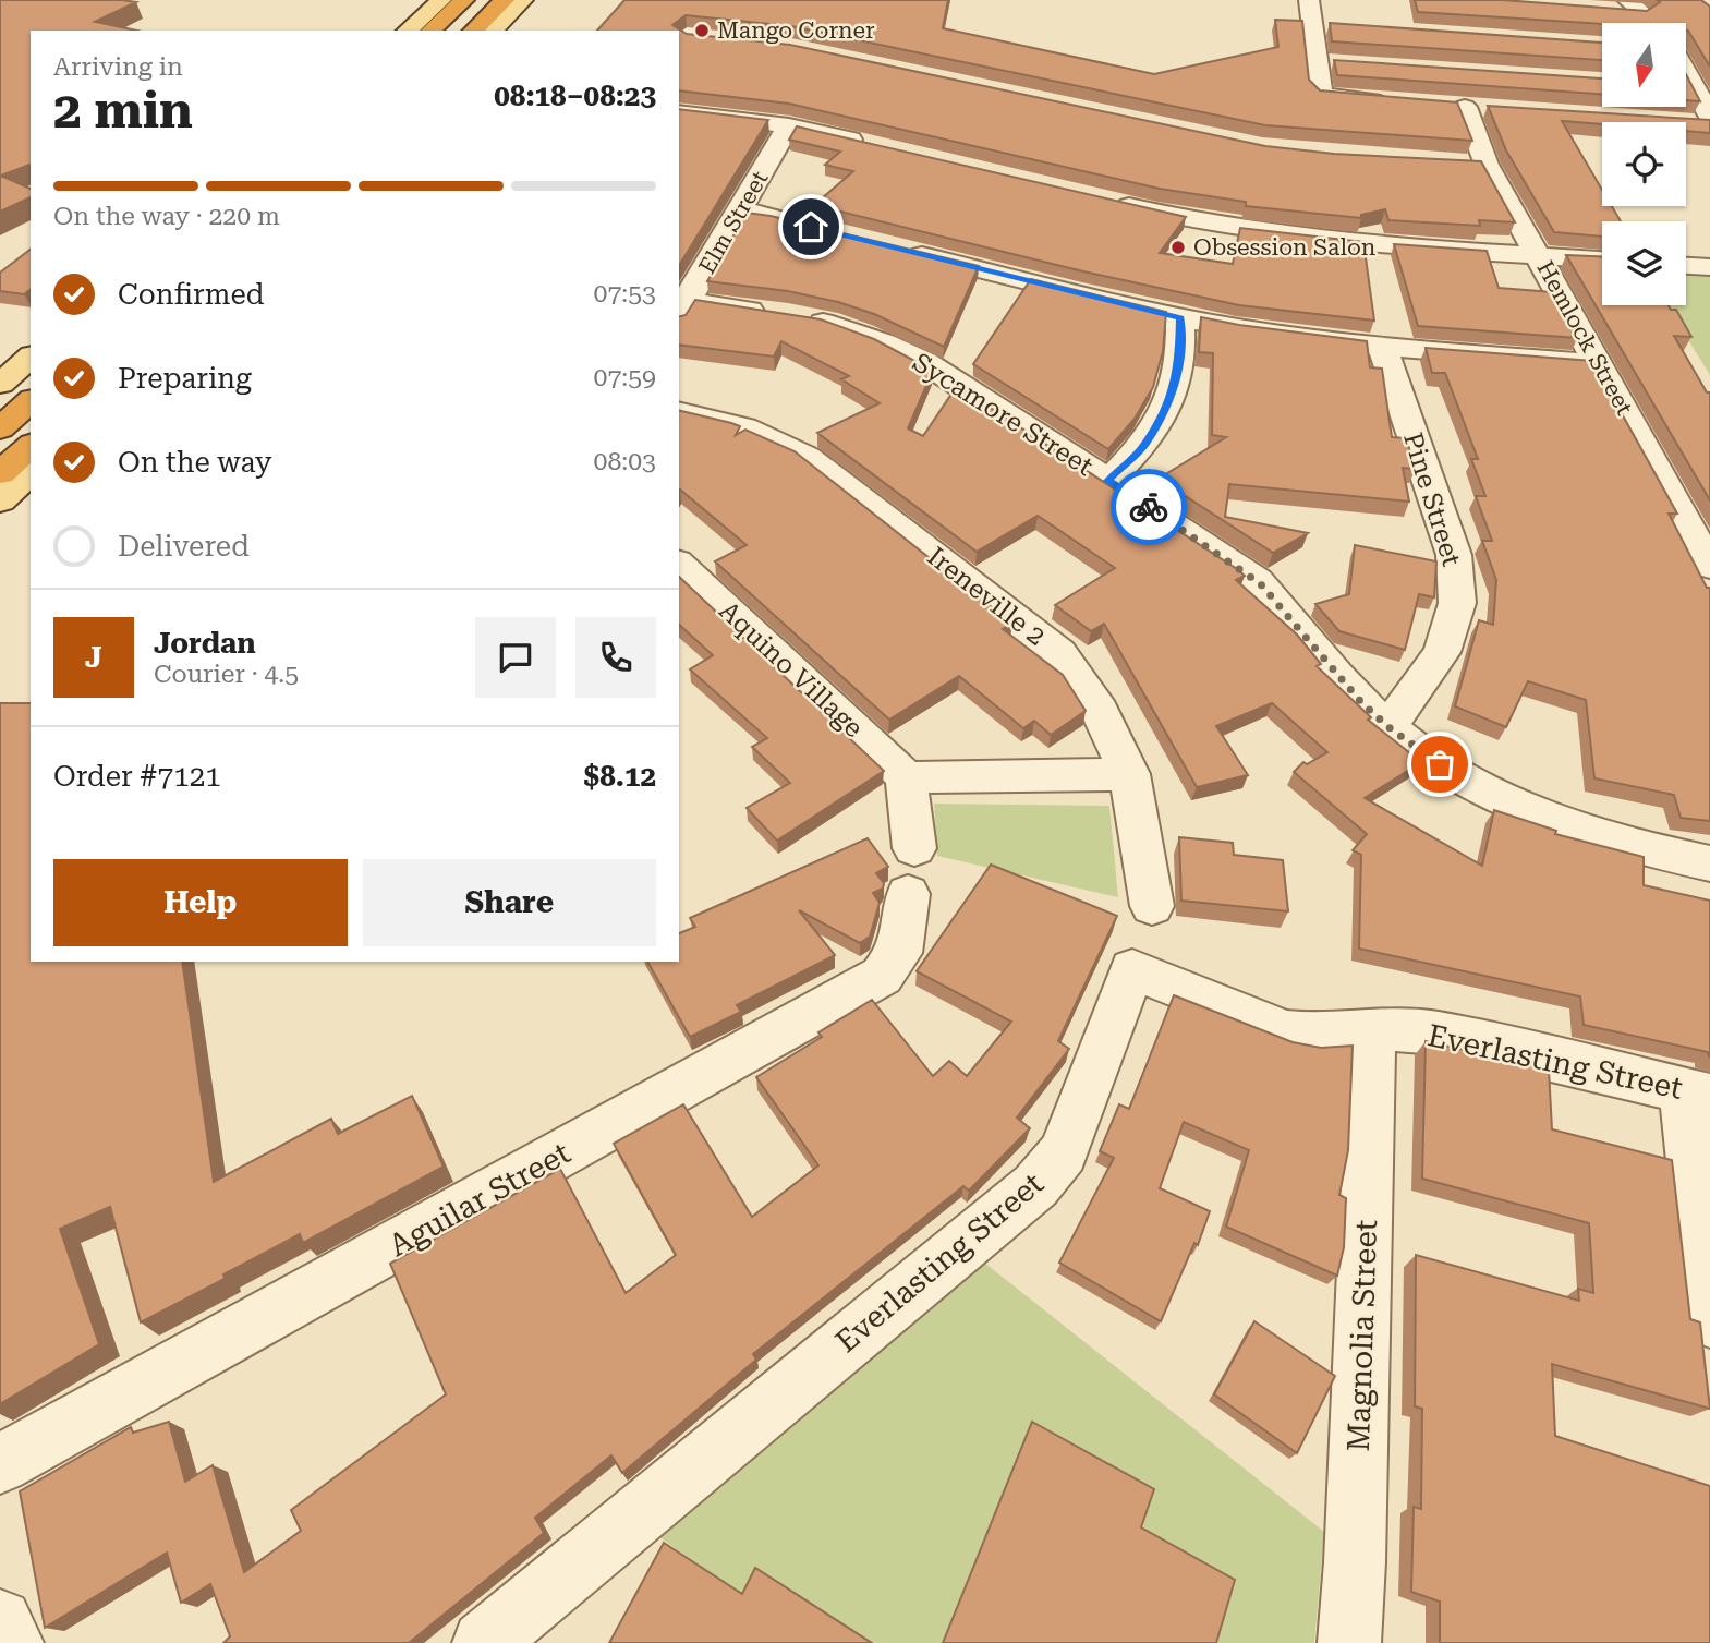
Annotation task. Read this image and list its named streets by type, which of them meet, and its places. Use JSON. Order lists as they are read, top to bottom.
{
  "streets": {
    "street": [
      "Elm Street",
      "Hemlock Street",
      "Sycamore Street",
      "Pine Street",
      "Ireneville 2",
      "Aquino Village",
      "Everlasting Street",
      "Aguilar Street",
      "Magnolia Street"
    ]
  },
  "crossings": [
    ["Elm Street", "Sycamore Street"],
    ["Sycamore Street", "Pine Street"],
    ["Aquino Village", "Aguilar Street"],
    ["Everlasting Street", "Magnolia Street"]
  ],
  "places": ["Mango Corner", "Obsession Salon"],
  "north": "bottom",
  "page": {
    "heading": ["2 min", "Arriving in", "08:18–08:23"],
    "panel": [
      "Jordan",
      "Courier · 4.5",
      "Order #7121",
      "$8.12"
    ],
    "bar": "On the way · 220 m",
    "list": [
      ["Confirmed", "07:53"],
      ["Preparing", "07:59"],
      ["On the way", "08:03"],
      "Delivered"
    ],
    "round": "J",
    "buttons": ["Help", "Share"]
  }
}
